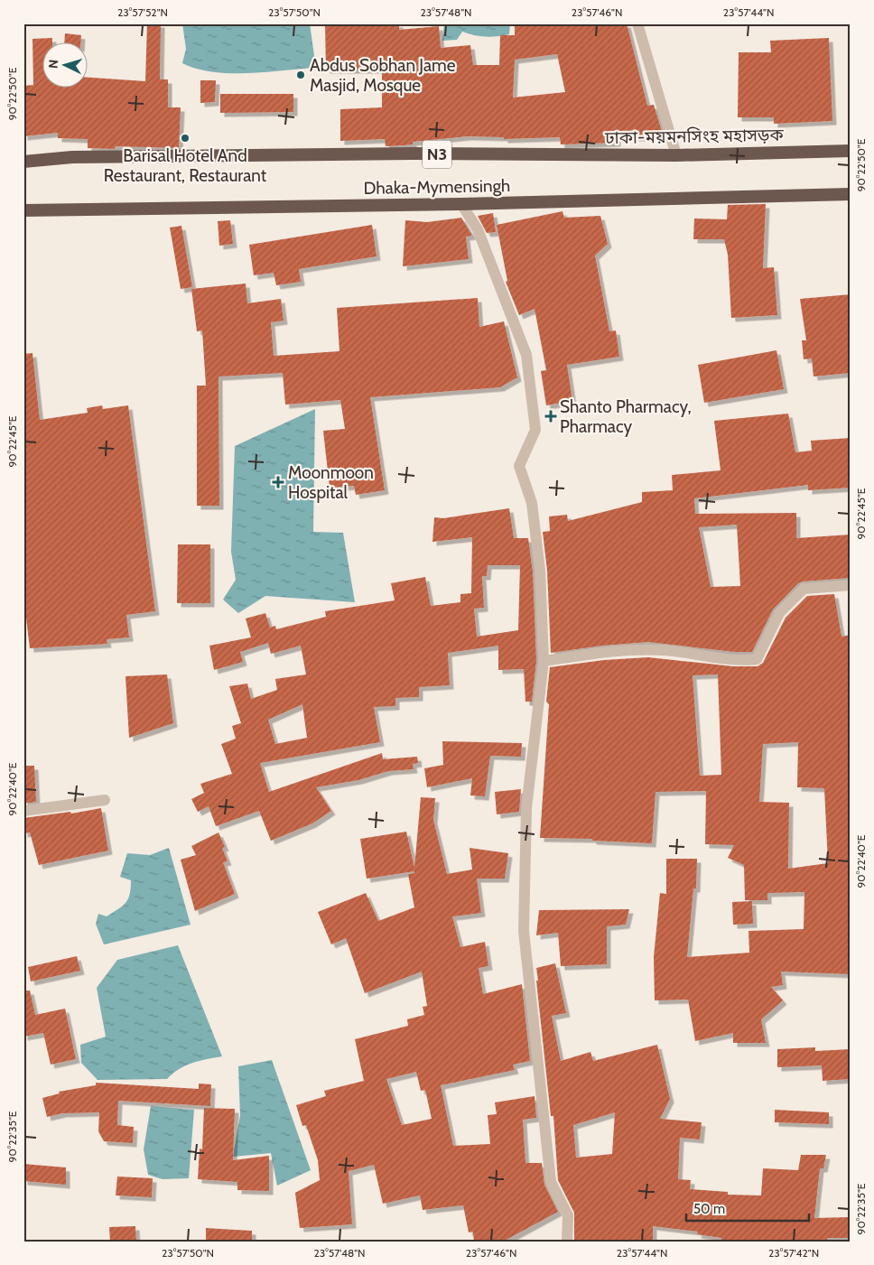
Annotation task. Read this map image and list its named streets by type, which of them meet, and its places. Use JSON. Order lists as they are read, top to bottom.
{
  "streets": {
    "highway": ["ঢাকা-ময়মনসিংহ মহাসড়ক", "N3", "Dhaka-Mymensingh"]
  },
  "places": {
    "other": ["Abdus Sobhan Jame Masjid, Mosque", "Barisal Hotel And Restaurant, Restaurant"],
    "health": ["Shanto Pharmacy, Pharmacy", "Moonmoon Hospital"]
  },
  "scale_bar": "50 m",
  "north": "left",
  "coordinates": [
    "23°57'52\"N",
    "23°57'50\"N",
    "23°57'48\"N",
    "23°57'46\"N",
    "23°57'44\"N",
    "90°22'50\"E",
    "90°22'45\"E",
    "90°22'40\"E",
    "90°22'35\"E",
    "23°57'42\"N"
  ]
}
